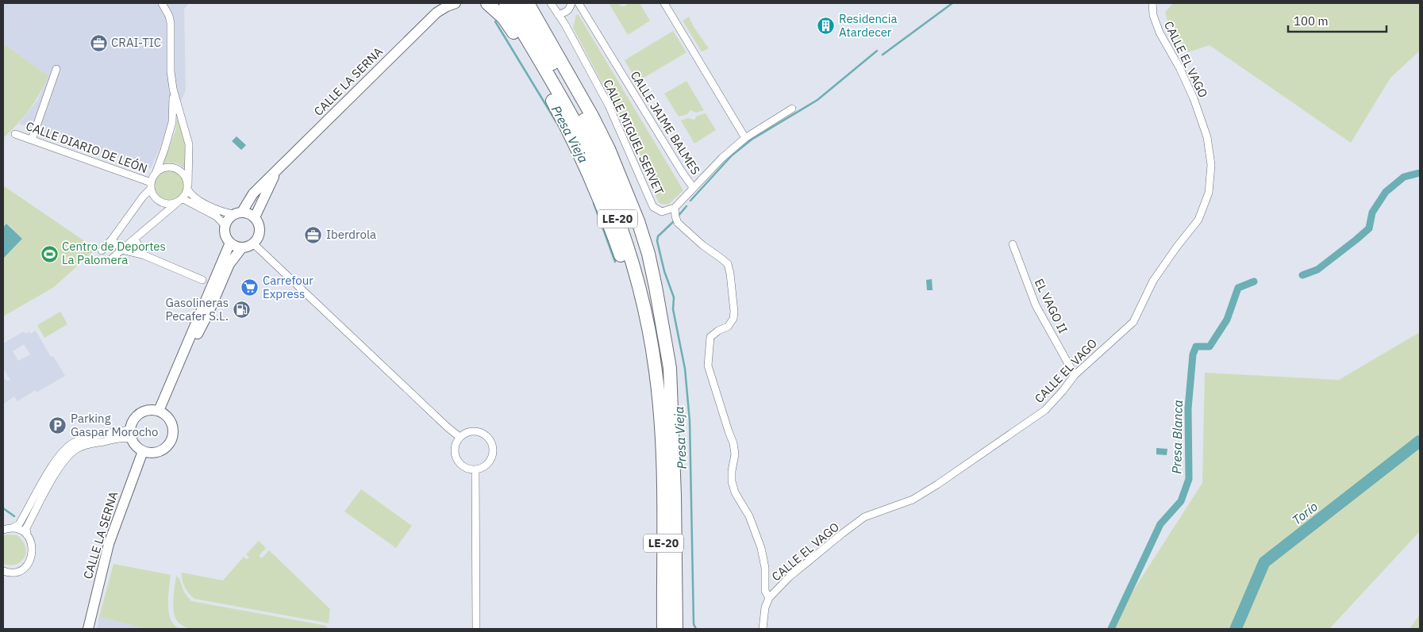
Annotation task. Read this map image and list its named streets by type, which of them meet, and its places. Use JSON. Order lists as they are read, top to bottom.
{
  "streets": {
    "highway": ["LE-20"],
    "street": [
      "CALLE EL VAGO",
      "CALLE LA SERNA",
      "CALLE JAIME BALMES",
      "CALLE MIGUEL SERVET",
      "CALLE DIARIO DE LEÓN",
      "EL VAGO II"
    ]
  },
  "crossings": [
    ["CALLE EL VAGO", "EL VAGO II"]
  ],
  "water": ["Presa Vieja", "Presa Blanca", "Torío"],
  "places": {
    "building": ["Residencia Atardecer"],
    "office": ["CRAI-TIC", "Iberdrola"],
    "sports": ["Centro de Deportes La Palomera"],
    "supermarket": ["Carrefour Express"],
    "fuel station": ["Gasolineras Pecafer S.L."],
    "parking": ["Parking Gaspar Morocho"]
  },
  "scale_bar": "100 m"
}
